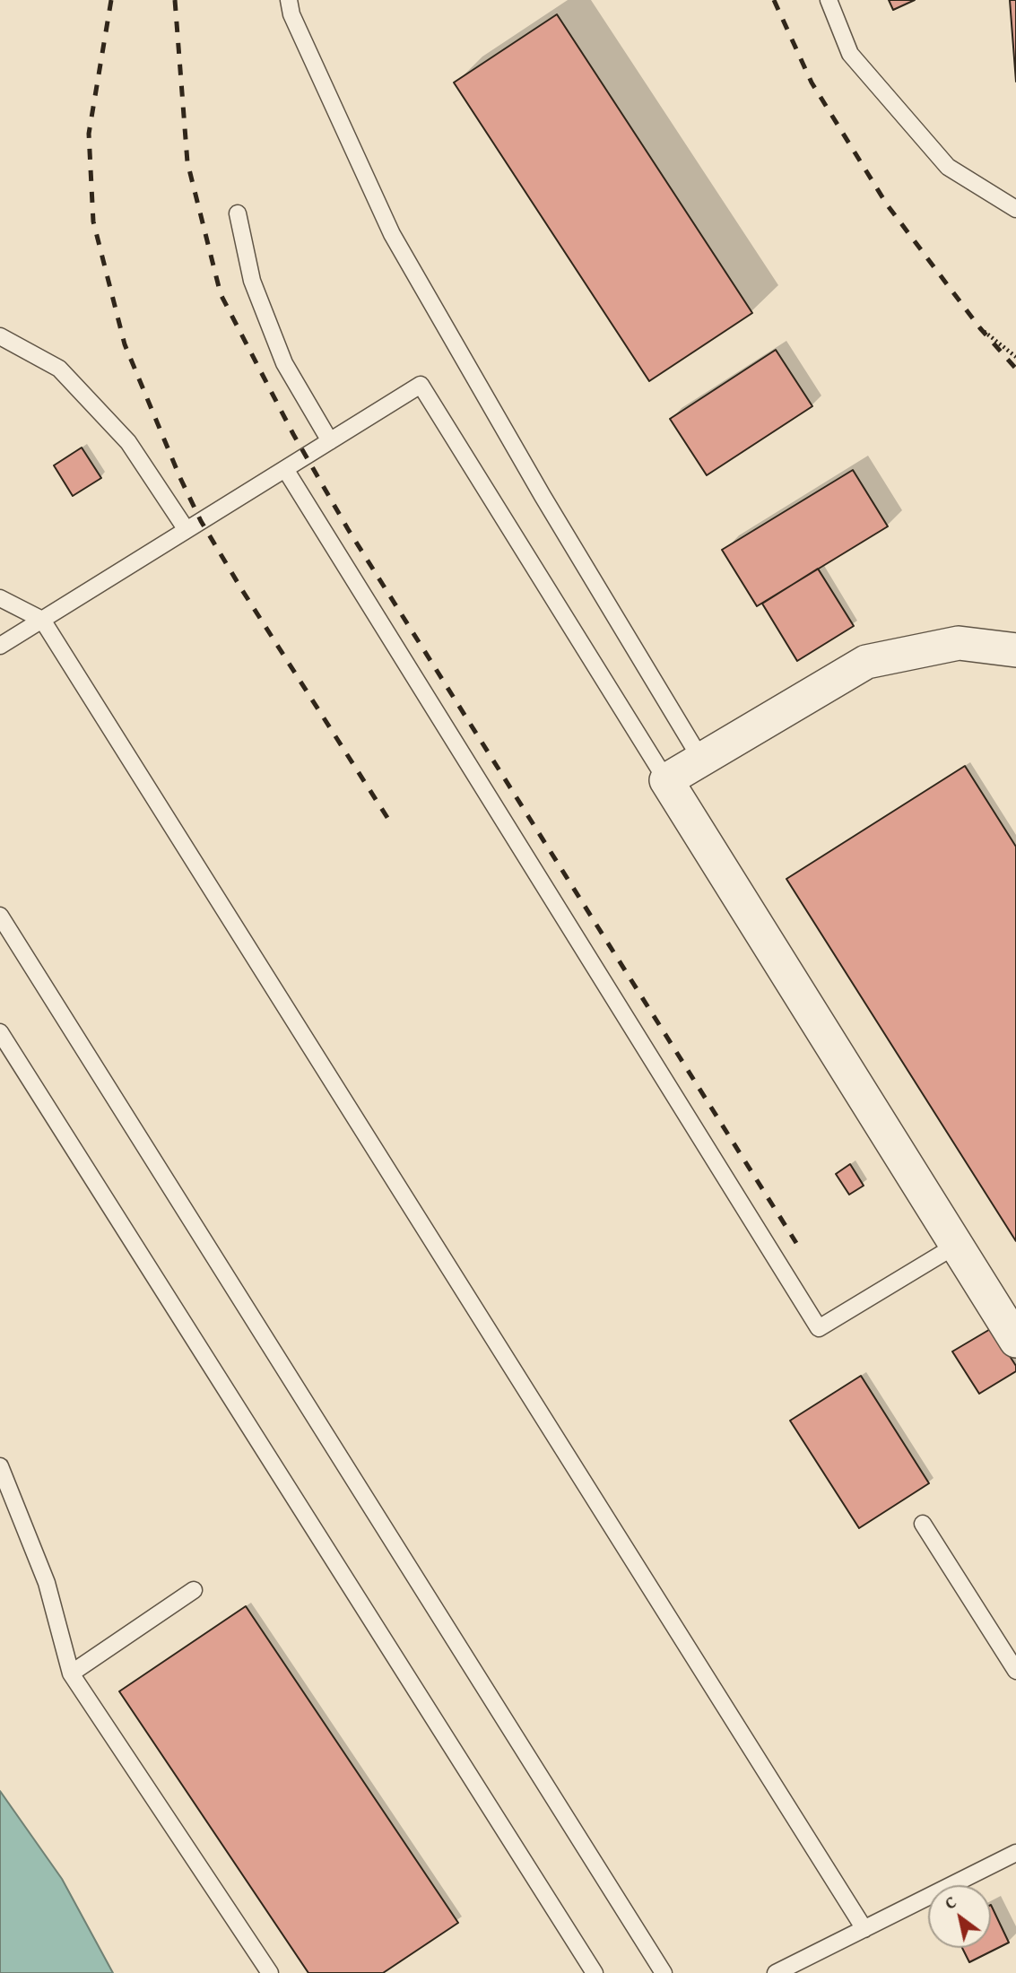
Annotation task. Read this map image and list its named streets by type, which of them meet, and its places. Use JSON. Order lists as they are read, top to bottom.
{
  "north": "top left"
}
